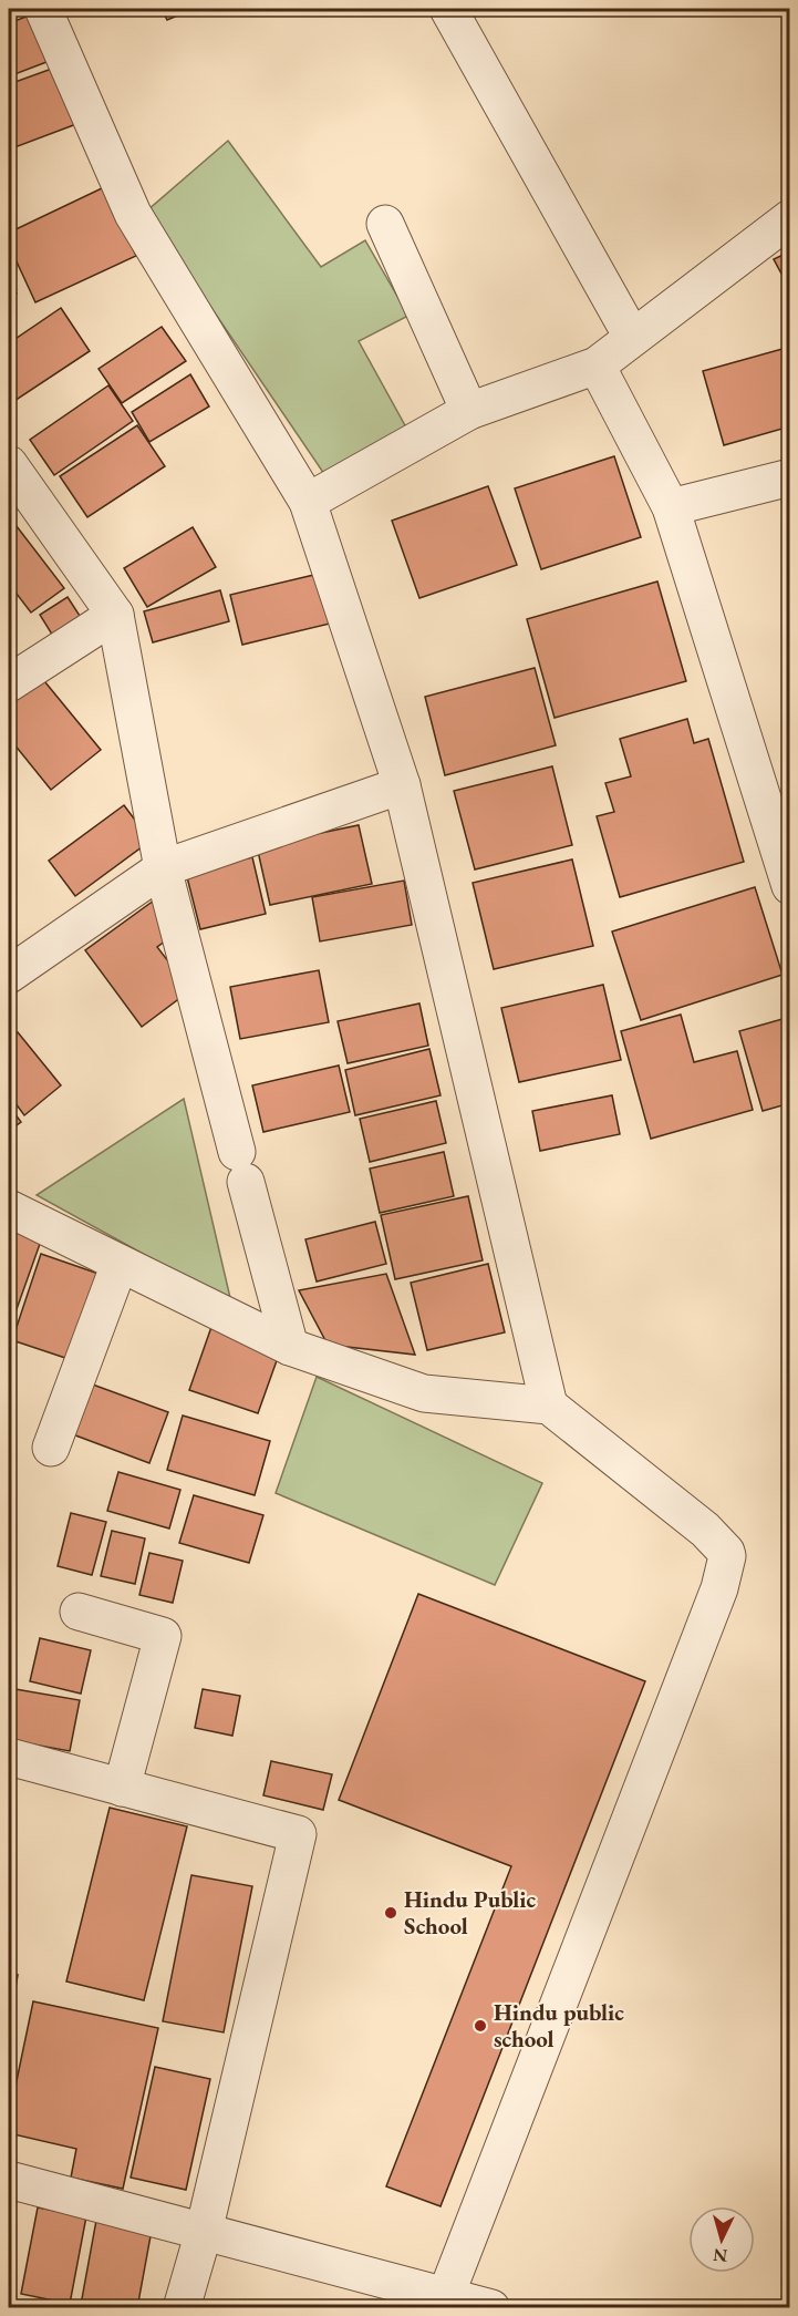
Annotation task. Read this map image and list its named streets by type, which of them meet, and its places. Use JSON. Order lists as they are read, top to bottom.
{
  "places": ["Hindu Public School", "Hindu public school"],
  "north": "bottom"
}
